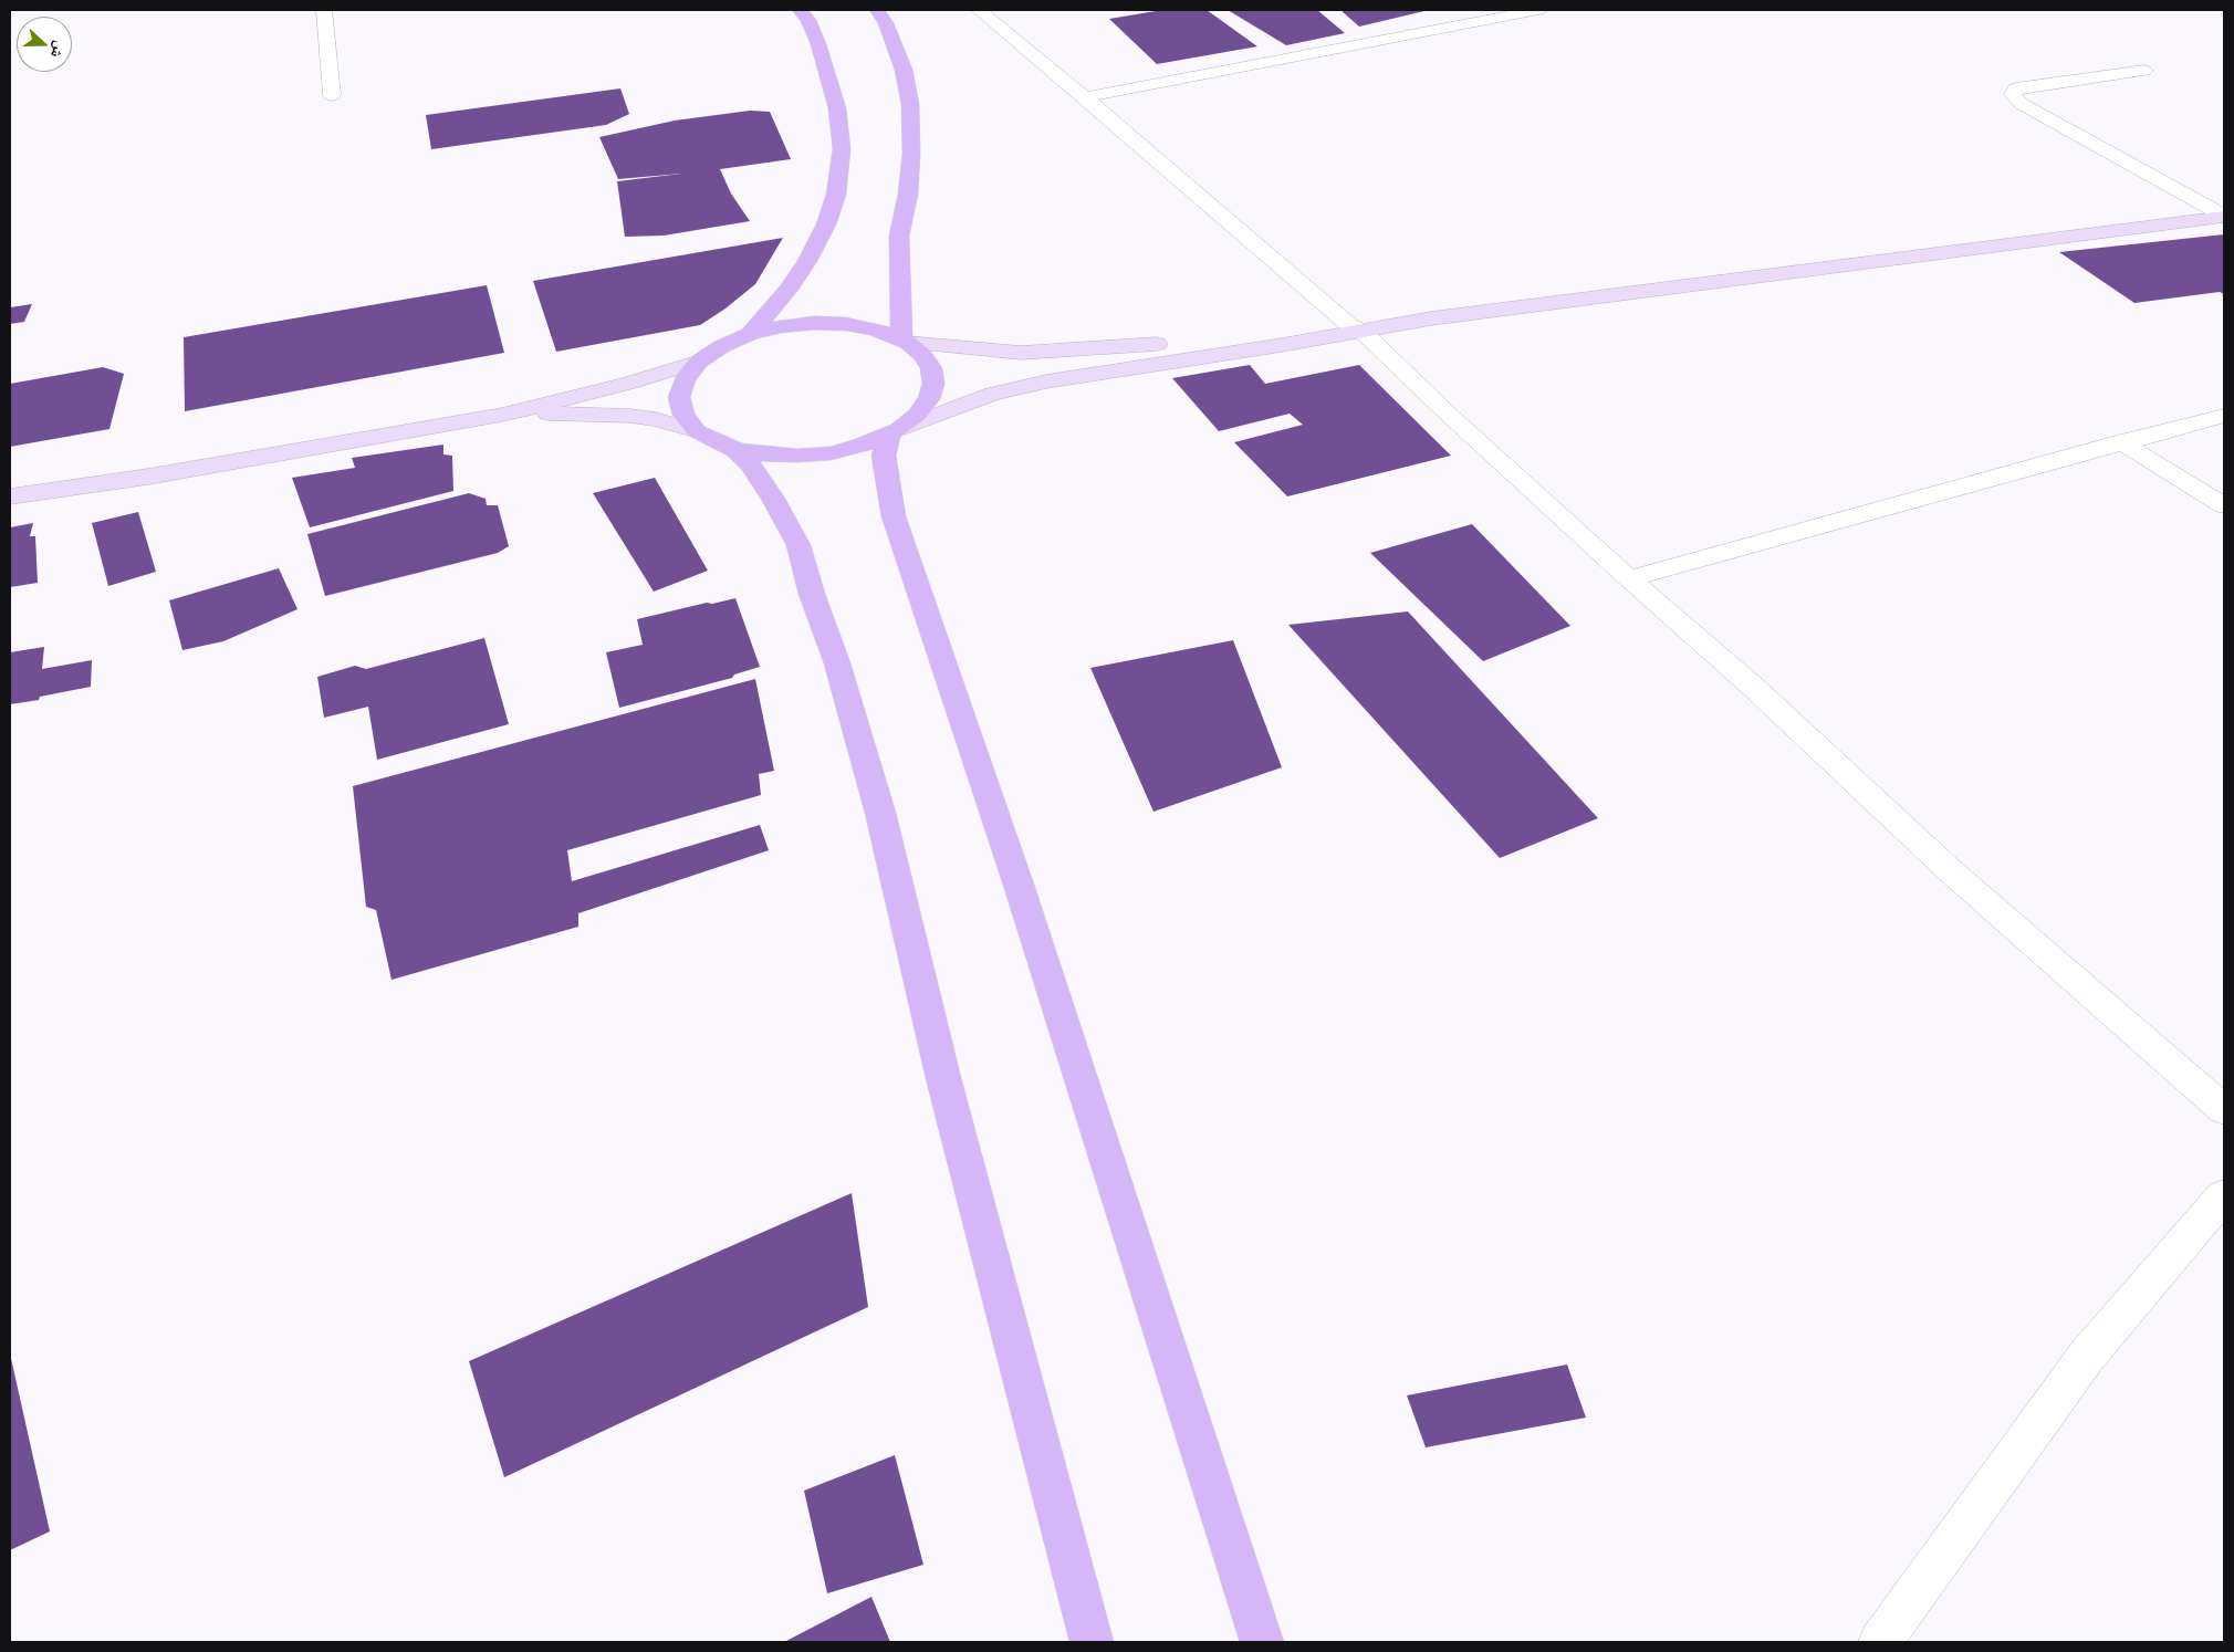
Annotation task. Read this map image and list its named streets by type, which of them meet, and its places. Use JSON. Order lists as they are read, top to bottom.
{
  "north": "right"
}
